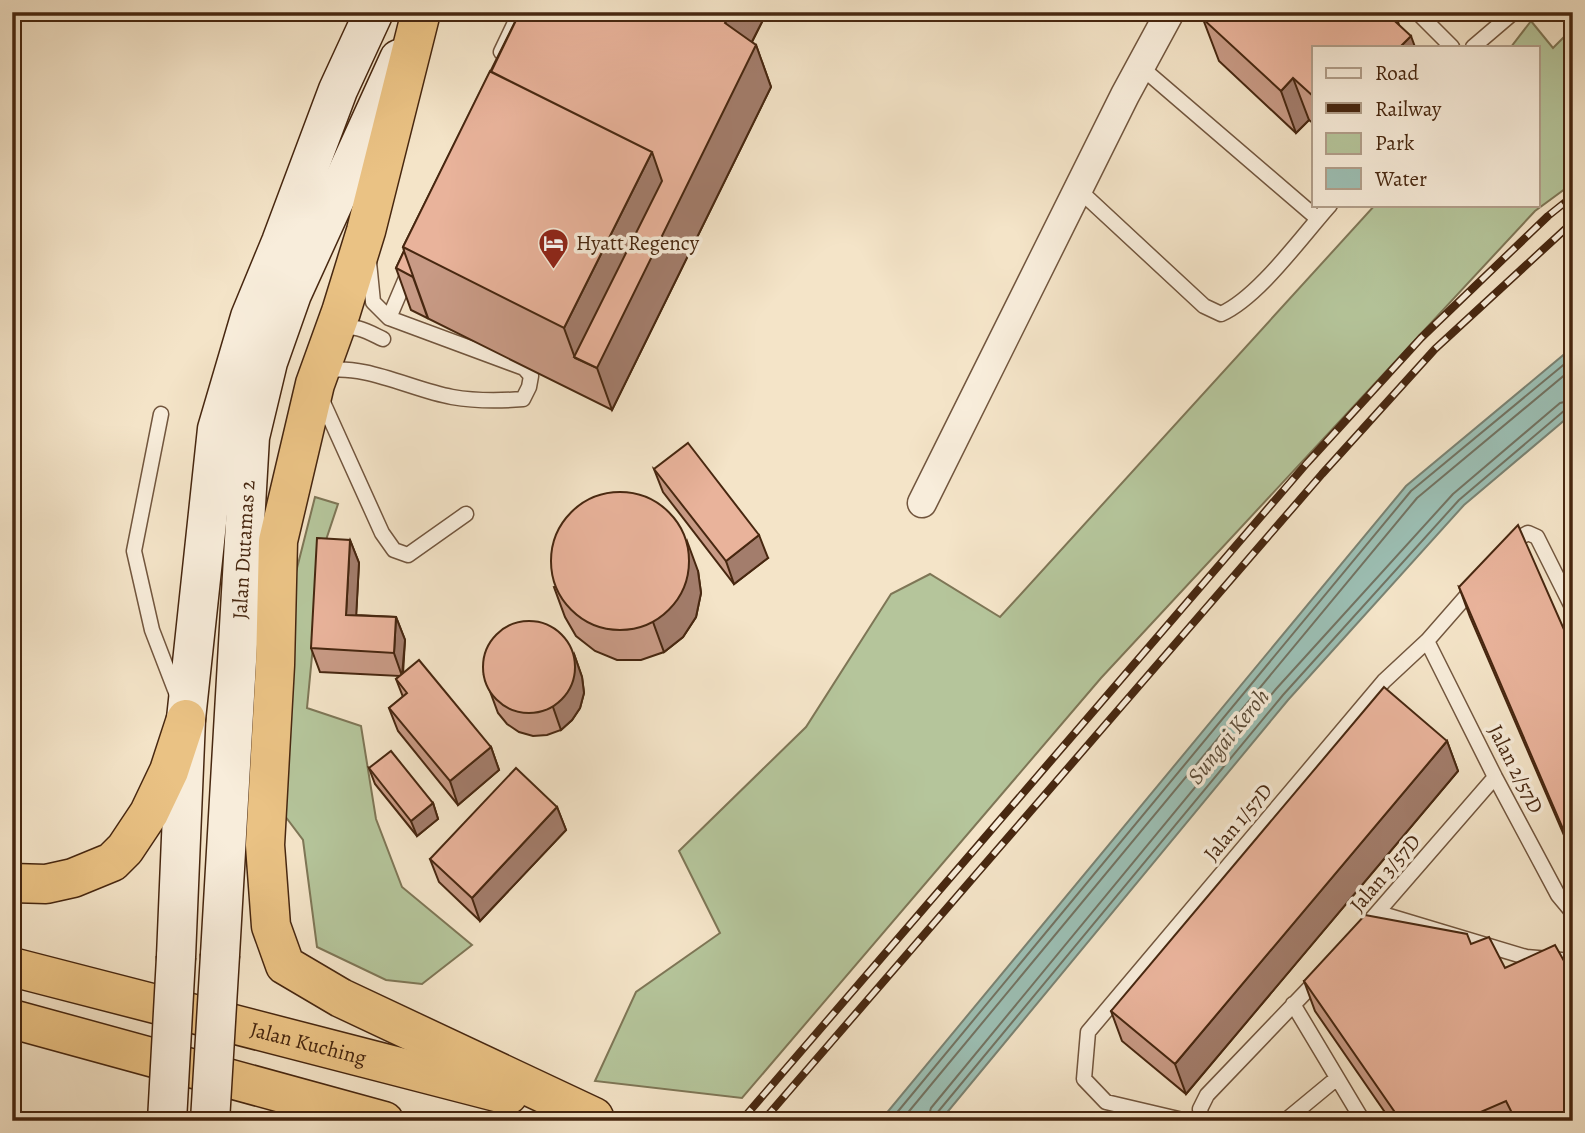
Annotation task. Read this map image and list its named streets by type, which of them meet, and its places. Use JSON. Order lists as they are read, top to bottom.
{
  "streets": {
    "highway": ["Jalan Kuching"],
    "street": ["Jalan Dutamas 2"],
    "lane": ["Jalan 2/57D", "Jalan 1/57D", "Jalan 3/57D"]
  },
  "crossings": [
    ["Jalan 2/57D", "Jalan 1/57D"],
    ["Jalan 2/57D", "Jalan 3/57D"]
  ],
  "water": ["Sungai Keroh"],
  "places": {
    "hotel": ["Hyatt Regency"]
  },
  "legend": [
    "Road",
    "Railway",
    "Park",
    "Water"
  ]
}
